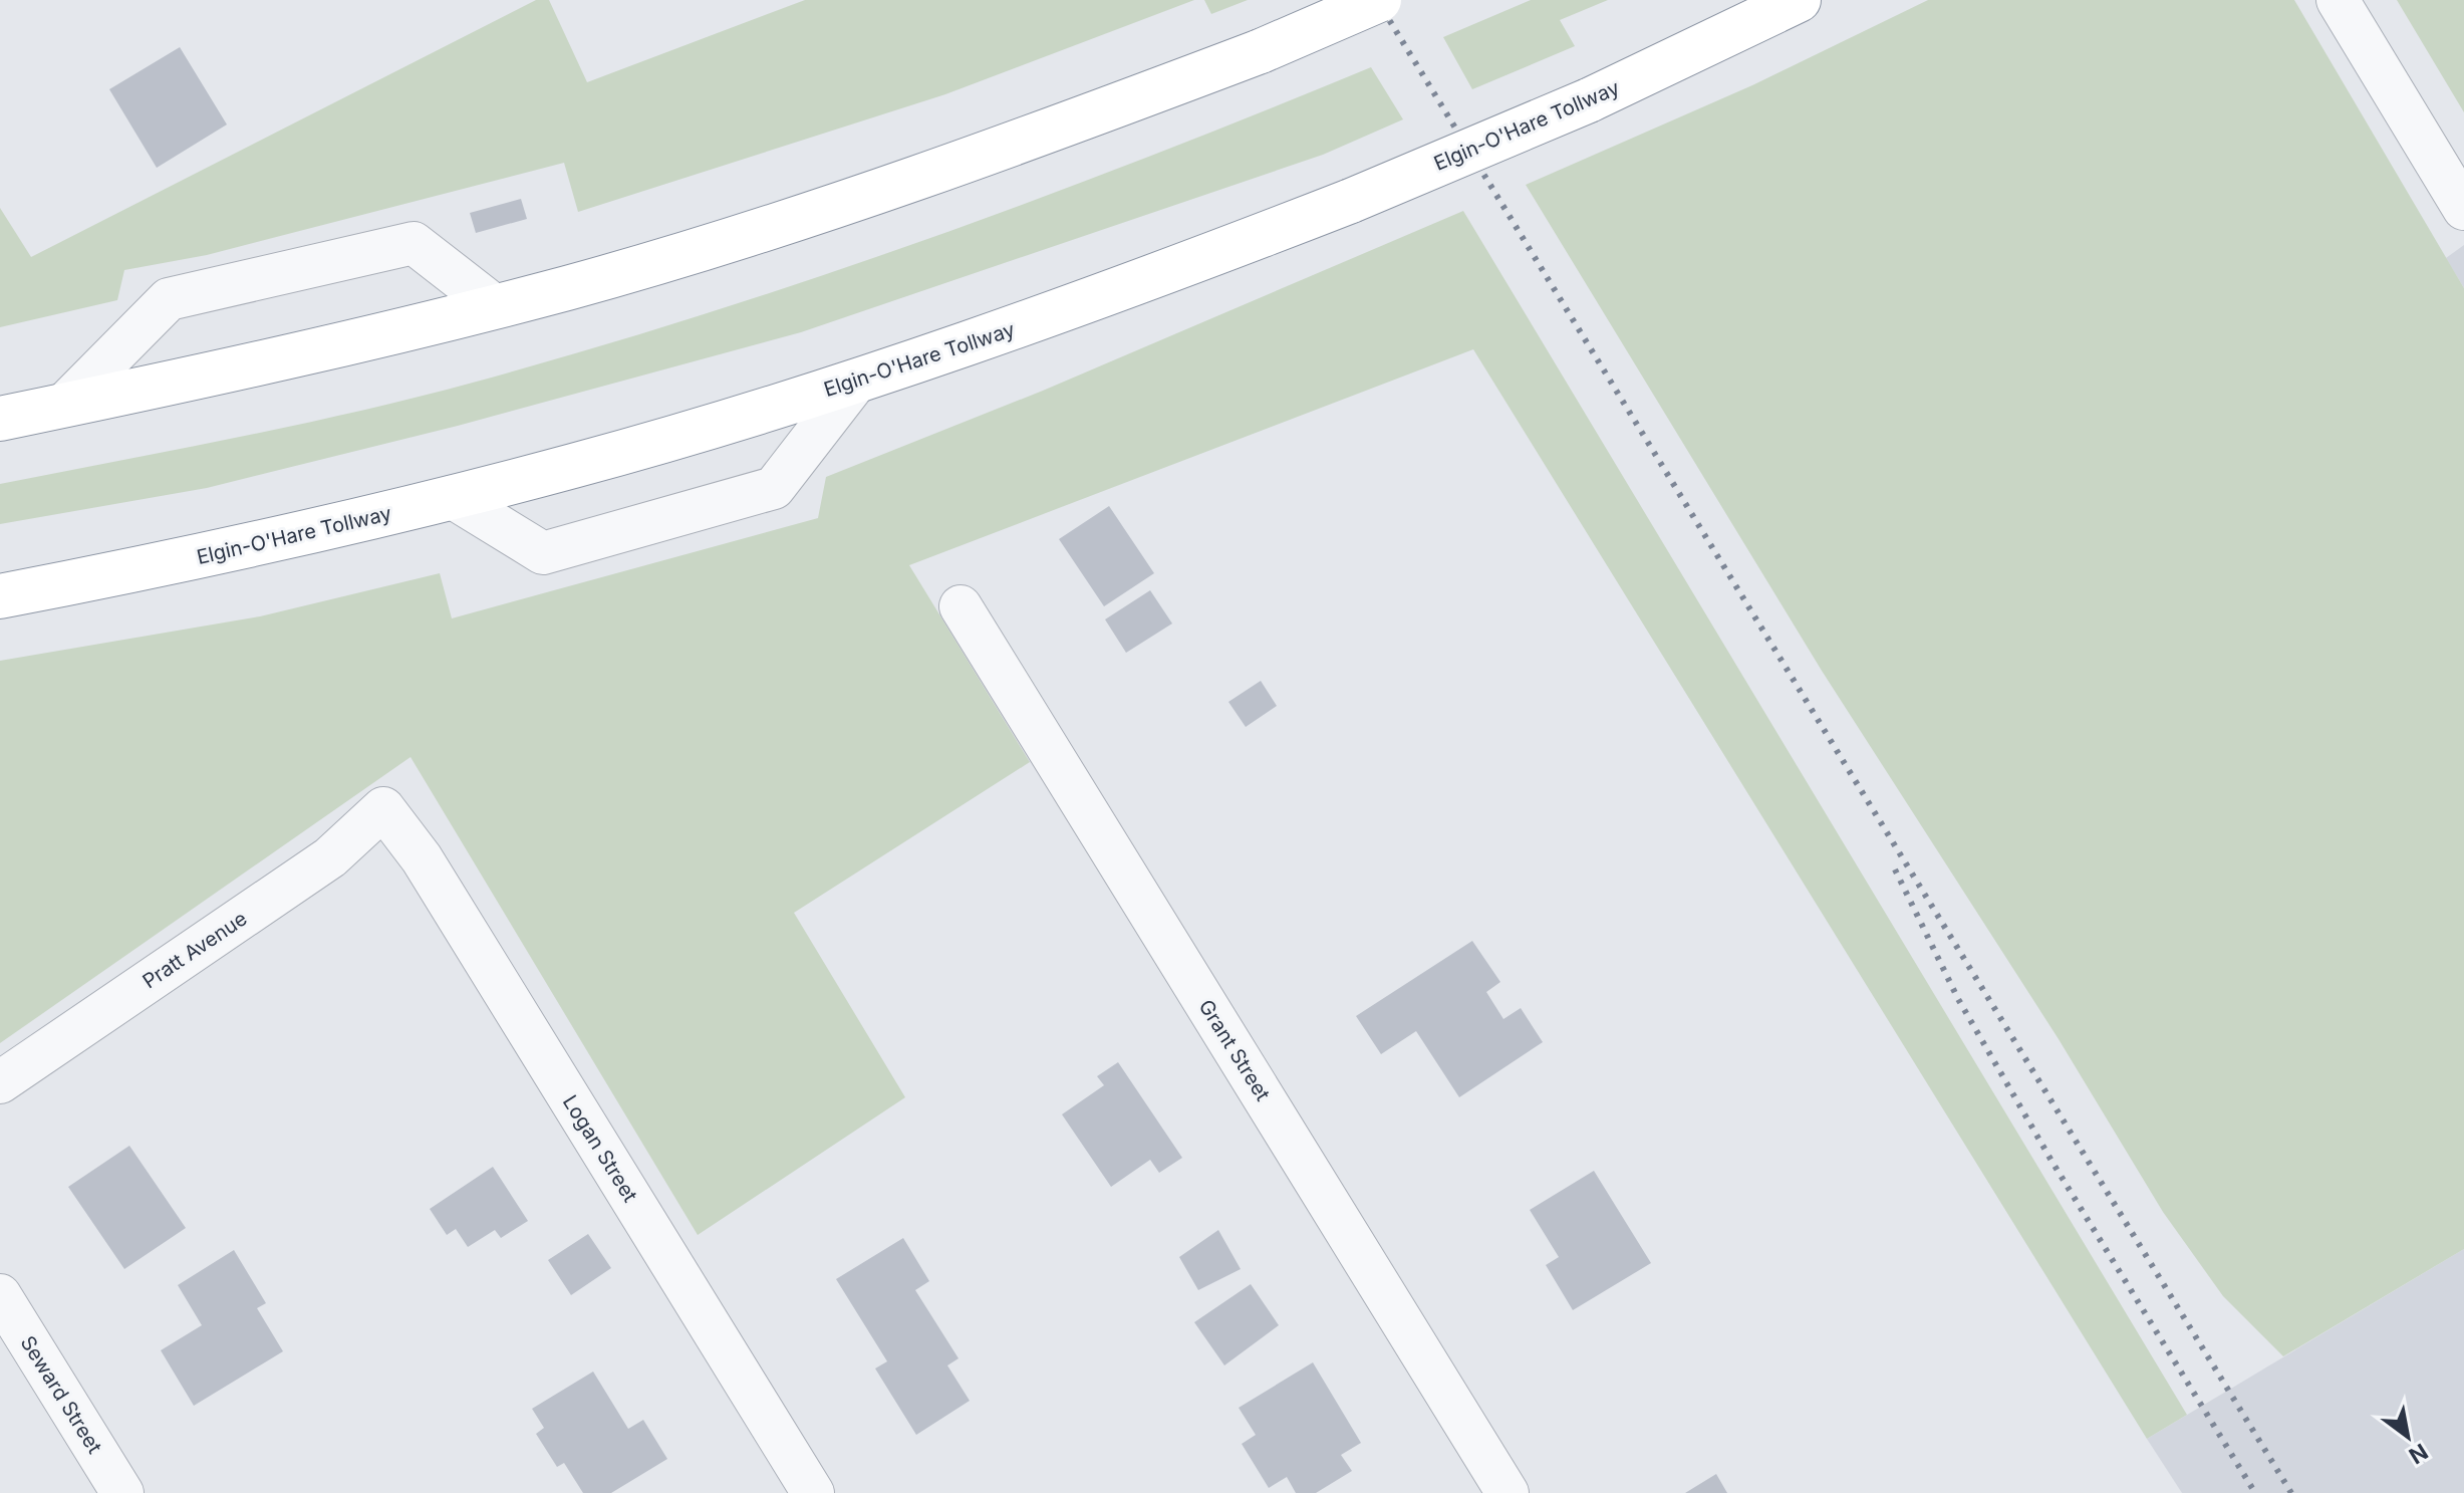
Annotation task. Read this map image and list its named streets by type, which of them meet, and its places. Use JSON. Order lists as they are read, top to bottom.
{
  "streets": {
    "highway": ["Elgin-O'Hare Tollway"],
    "street": [
      "Pratt Avenue",
      "Grant Street",
      "Logan Street",
      "Seward Street"
    ]
  },
  "crossings": [
    ["Pratt Avenue", "Logan Street"]
  ],
  "north": "bottom right"
}
